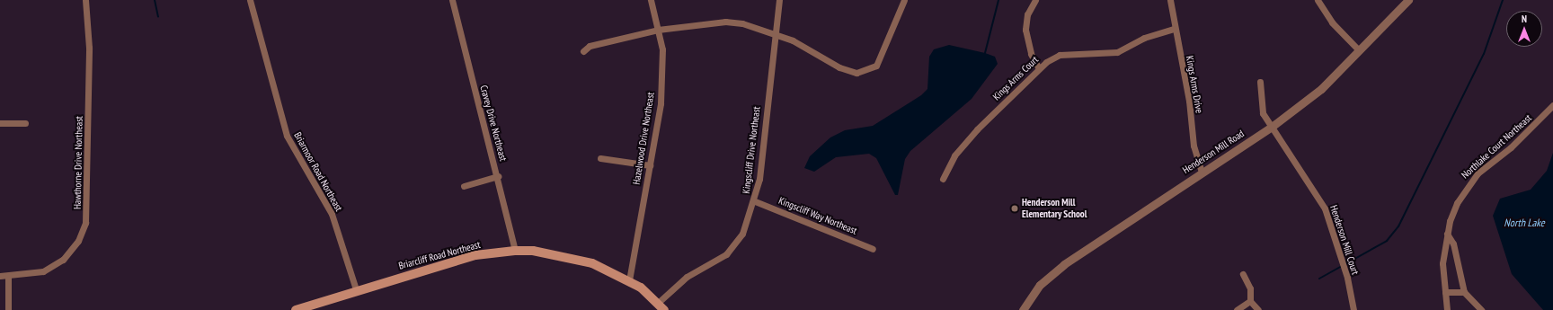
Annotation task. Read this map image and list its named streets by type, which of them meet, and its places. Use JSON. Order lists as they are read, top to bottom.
{
  "streets": {
    "main road": ["Briarcliff Road Northeast"],
    "street": [
      "Kings Arms Court",
      "Kings Arms Drive",
      "Cravey Drive Northeast",
      "Hazelwood Drive Northeast",
      "Northlake Court Northeast",
      "Kingscliff Drive Northeast",
      "Henderson Mill Road",
      "Hawthorne Drive Northeast",
      "Briarmoor Road Northeast",
      "Kingscliff Way Northeast",
      "Henderson Mill Court"
    ]
  },
  "crossings": [
    ["Kings Arms Court", "Kings Arms Drive"],
    ["Kings Arms Drive", "Henderson Mill Road"],
    ["Cravey Drive Northeast", "Briarcliff Road Northeast"],
    ["Hazelwood Drive Northeast", "Briarcliff Road Northeast"],
    ["Kingscliff Drive Northeast", "Kingscliff Way Northeast"],
    ["Kingscliff Drive Northeast", "Briarcliff Road Northeast"],
    ["Henderson Mill Road", "Henderson Mill Court"],
    ["Briarmoor Road Northeast", "Briarcliff Road Northeast"]
  ],
  "water": ["North Lake"],
  "places": ["Henderson Mill Elementary School"],
  "north": "top"
}
